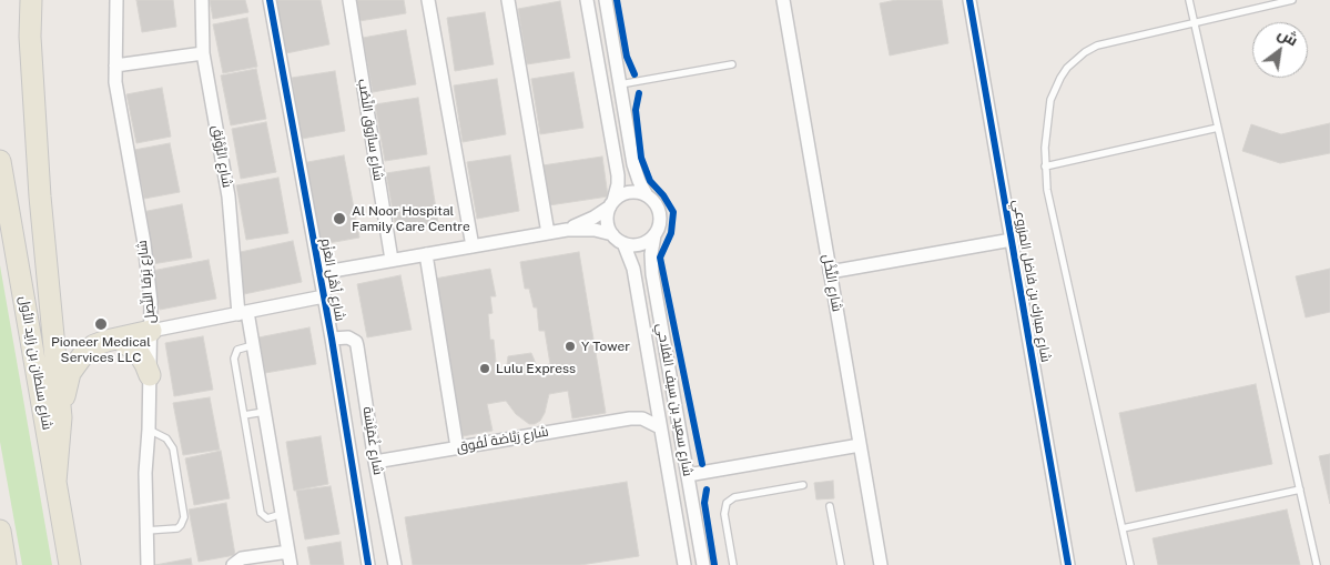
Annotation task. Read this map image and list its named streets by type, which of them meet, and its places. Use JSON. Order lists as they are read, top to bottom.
{
  "streets": {
    "main road": ["شارع سلطان بن زايد الأول"],
    "street": [
      "شارع سارُوق النَّصُب",
      "شارع الرَّوْنَق",
      "شارع أهْل العَزْم",
      "شارع مبارك بن فاضل المزروعي",
      "شارع بَرقا النِّصِل",
      "شارع النَّخْل",
      "شارع سعيد بن سيف الفلاحي",
      "شارع رَبَّاضة لُفُوق",
      "شارع غْمَيْسَة"
    ]
  },
  "crossings": [
    ["شارع أهْل العَزْم", "شارع غْمَيْسَة"],
    ["شارع سعيد بن سيف الفلاحي", "شارع رَبَّاضة لُفُوق"],
    ["شارع رَبَّاضة لُفُوق", "شارع غْمَيْسَة"]
  ],
  "places": [
    "Al Noor Hospital Family Care Centre",
    "Pioneer Medical Services LLC",
    "Y Tower",
    "Lulu Express"
  ],
  "north": "top right"
}
